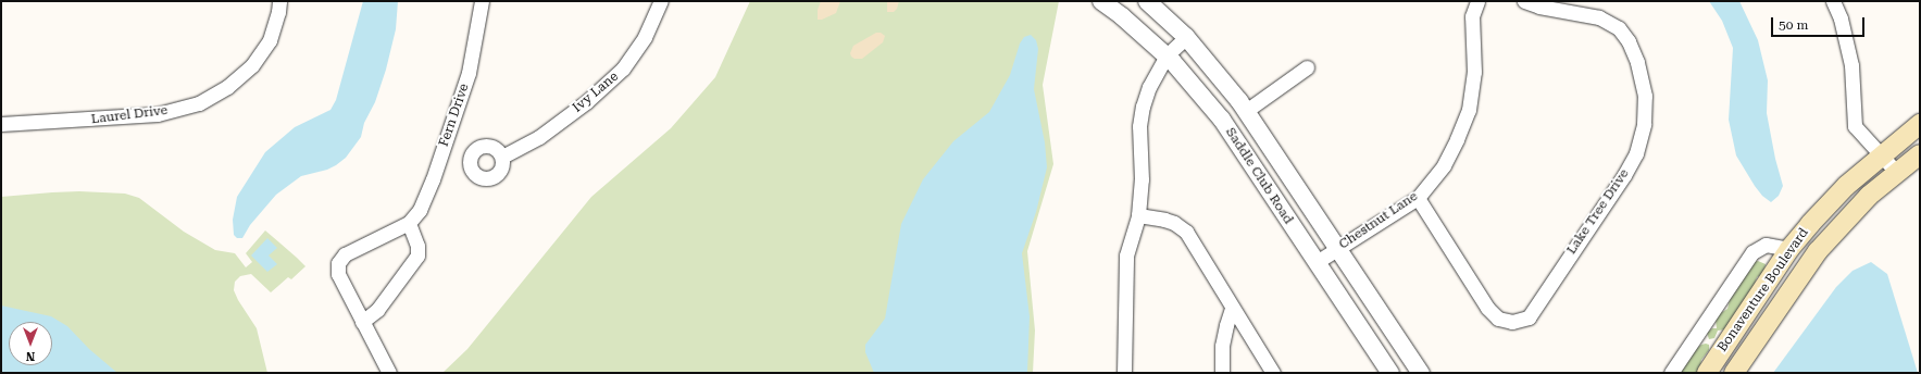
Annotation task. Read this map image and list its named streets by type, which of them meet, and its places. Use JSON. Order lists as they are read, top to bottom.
{
  "streets": {
    "main road": ["Bonaventure Boulevard"],
    "street": [
      "Ivy Lane",
      "Laurel Drive",
      "Fern Drive",
      "Saddle Club Road",
      "Lake Tree Drive",
      "Chestnut Lane"
    ]
  },
  "crossings": [
    ["Saddle Club Road", "Chestnut Lane"],
    ["Lake Tree Drive", "Chestnut Lane"]
  ],
  "scale_bar": "50 m",
  "north": "bottom"
}
